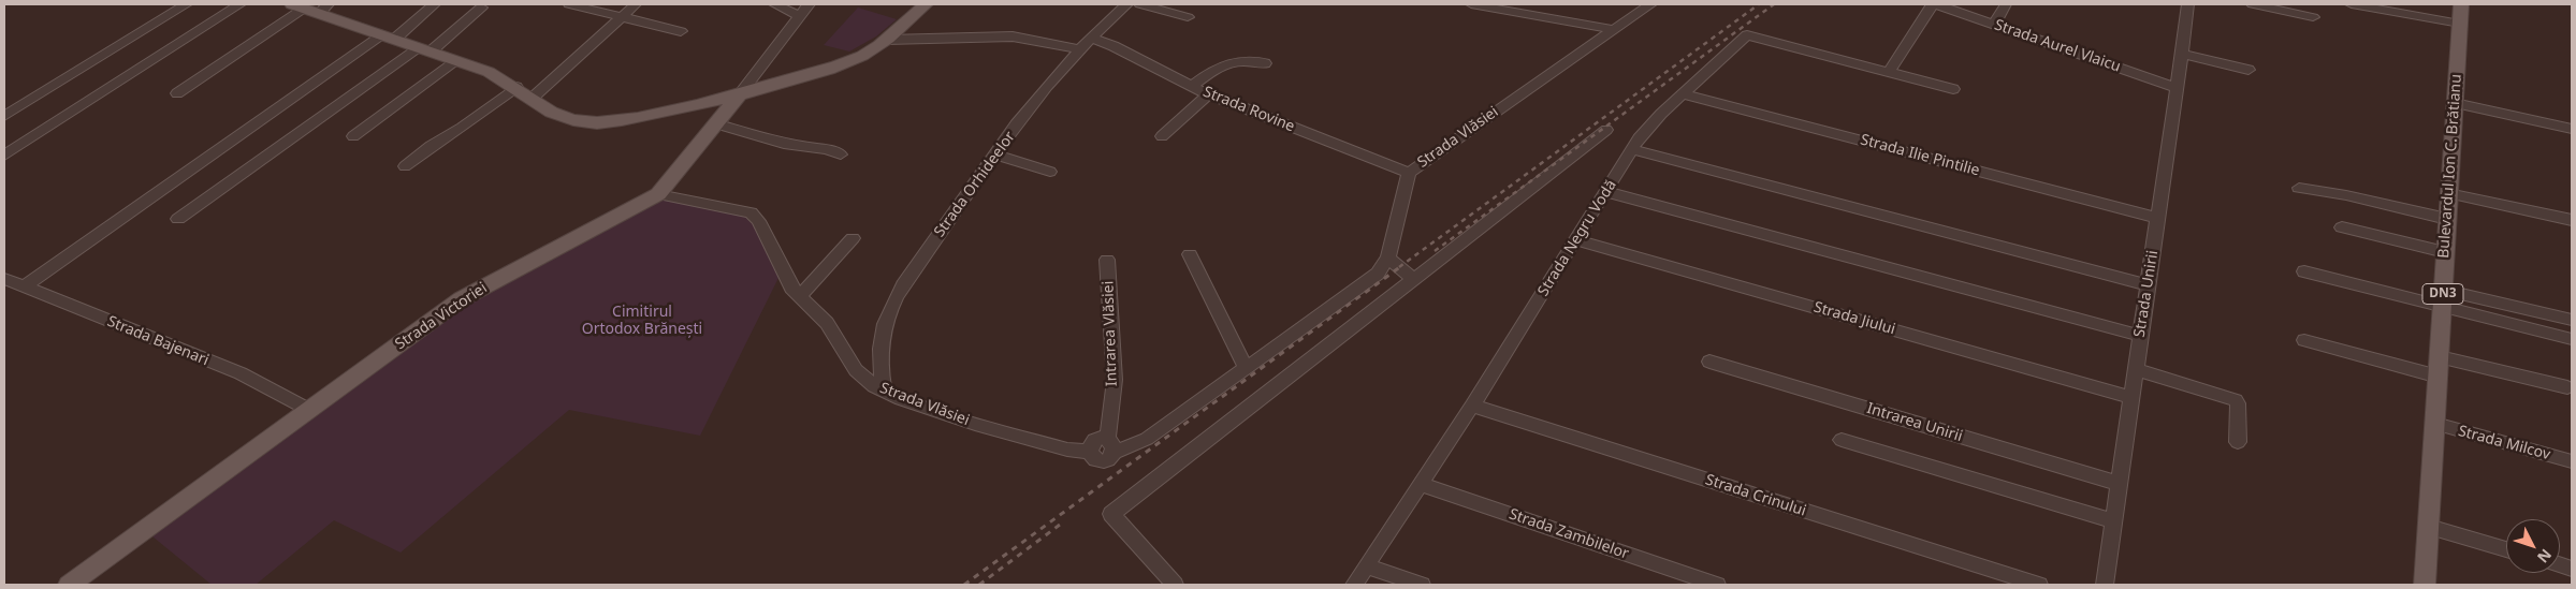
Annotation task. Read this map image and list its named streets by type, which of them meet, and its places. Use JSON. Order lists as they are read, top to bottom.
{
  "streets": {
    "main road": ["Bulevardul Ion C. Brătianu", "DN3", "Strada Victoriei"],
    "street": [
      "Strada Aurel Vlaicu",
      "Strada Rovine",
      "Strada Vlăsiei",
      "Strada Ilie Pintilie",
      "Strada Orhideelor",
      "Strada Negru Vodă",
      "Strada Unirii",
      "Strada Jiului",
      "Intrarea Vlăsiei",
      "Strada Bajenari",
      "Intrarea Unirii",
      "Strada Milcov",
      "Strada Crinului",
      "Strada Zambilelor"
    ]
  },
  "crossings": [
    ["Strada Aurel Vlaicu", "Strada Unirii"],
    ["Strada Rovine", "Strada Vlăsiei"],
    ["Strada Rovine", "Strada Orhideelor"],
    ["Strada Vlăsiei", "Strada Orhideelor"],
    ["Strada Vlăsiei", "Strada Victoriei"],
    ["Strada Vlăsiei", "Intrarea Vlăsiei"],
    ["Strada Ilie Pintilie", "Strada Negru Vodă"],
    ["Strada Ilie Pintilie", "Strada Unirii"],
    ["Bulevardul Ion C. Brătianu", "Strada Milcov"],
    ["Strada Negru Vodă", "Strada Jiului"],
    ["Strada Negru Vodă", "Strada Crinului"],
    ["Strada Negru Vodă", "Strada Zambilelor"],
    ["Strada Unirii", "Strada Jiului"],
    ["Strada Unirii", "Intrarea Unirii"],
    ["Strada Victoriei", "Strada Bajenari"]
  ],
  "parks": ["Cimitirul Ortodox Brănești"],
  "north": "bottom right"
}
